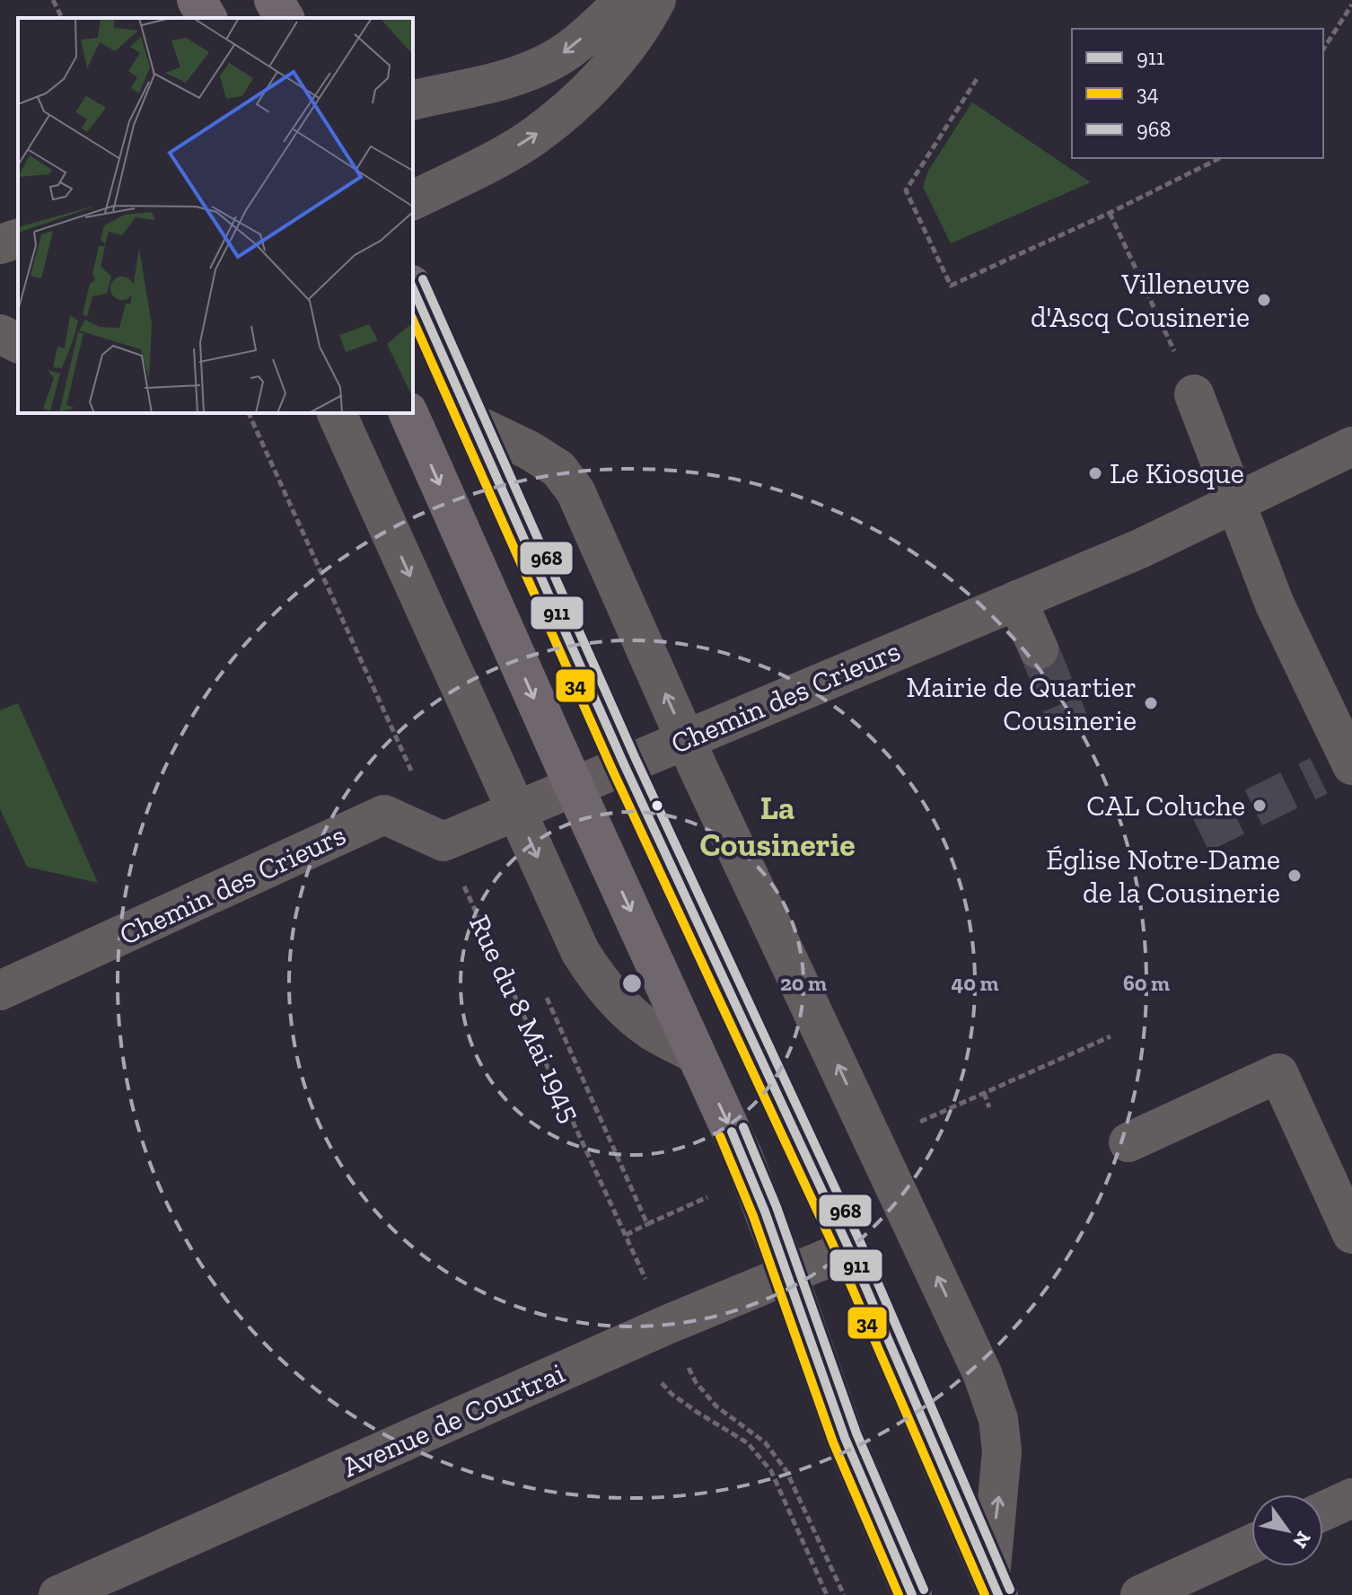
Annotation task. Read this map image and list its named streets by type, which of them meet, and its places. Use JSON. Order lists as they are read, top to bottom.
{
  "streets": {
    "street": ["Chemin des Crieurs", "Avenue de Courtrai"],
    "path": ["Rue du 8 Mai 1945"]
  },
  "crossings": [
    ["Chemin des Crieurs", "Rue du 8 Mai 1945"],
    ["Rue du 8 Mai 1945", "Avenue de Courtrai"]
  ],
  "districts": ["La Cousinerie"],
  "places": [
    "Villeneuve d'Ascq Cousinerie",
    "Le Kiosque",
    "Mairie de Quartier Cousinerie",
    "CAL Coluche",
    "Église Notre-Dame de la Cousinerie"
  ],
  "lines": ["transit line 968", "transit line 911", "transit line 34"],
  "legend": ["911", "34", "968"],
  "north": "bottom right",
  "rings": ["20 m", "40 m", "60 m"]
}
